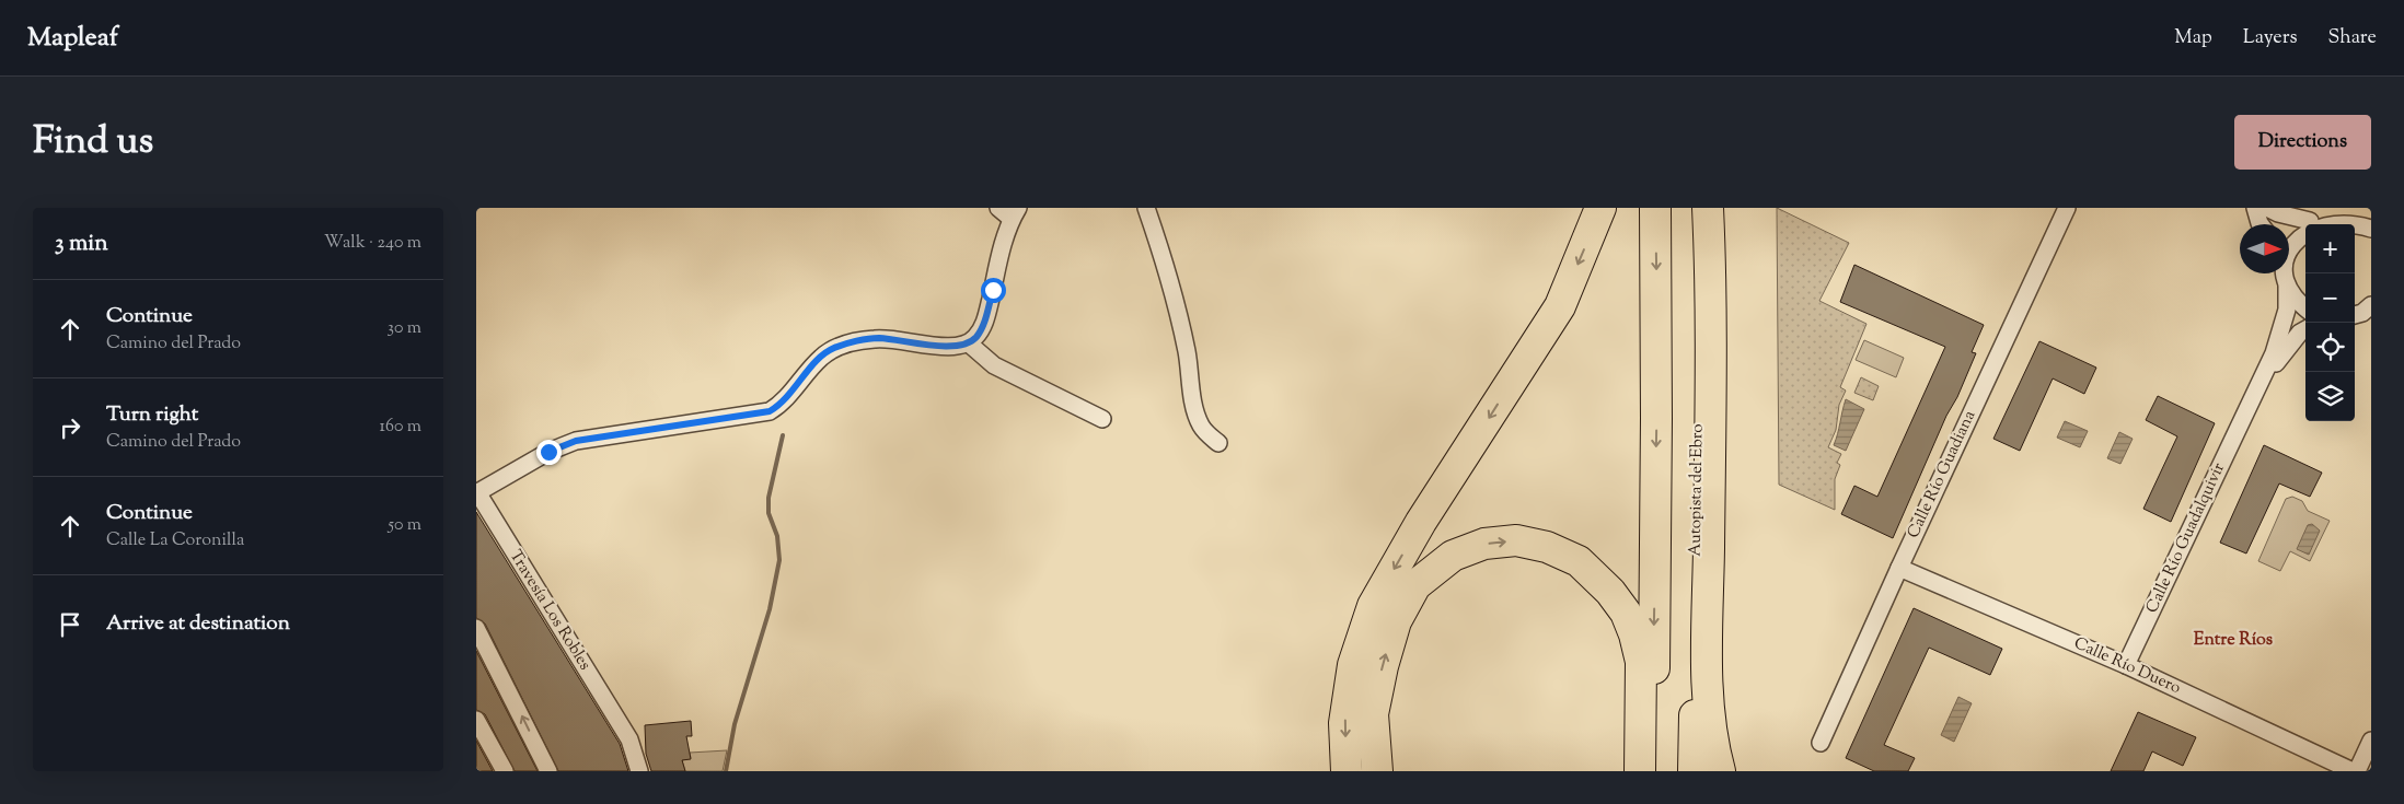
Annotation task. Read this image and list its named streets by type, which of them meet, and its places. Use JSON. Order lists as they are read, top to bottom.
{
  "streets": {
    "highway": ["Autopista del Ebro"],
    "street": [
      "Calle Río Guadiana",
      "Calle Río Guadalquivir",
      "Travesía Los Robles",
      "Calle Río Duero"
    ]
  },
  "crossings": [
    ["Calle Río Guadiana", "Calle Río Duero"],
    ["Calle Río Guadalquivir", "Calle Río Duero"]
  ],
  "districts": ["Entre Ríos"],
  "north": "right",
  "page": {
    "header": "Mapleaf",
    "nav": ["Map", "Layers", "Share"],
    "title": "Find us",
    "buttons": "Directions",
    "heading": ["3 min", "Walk · 240 m"],
    "map_buttons": ["+", "−"],
    "list": [
      ["Continue", "Camino del Prado", "30 m"],
      ["Turn right", "Camino del Prado", "160 m"],
      ["Continue", "Calle La Coronilla", "50 m"],
      "Arrive at destination"
    ]
  }
}
